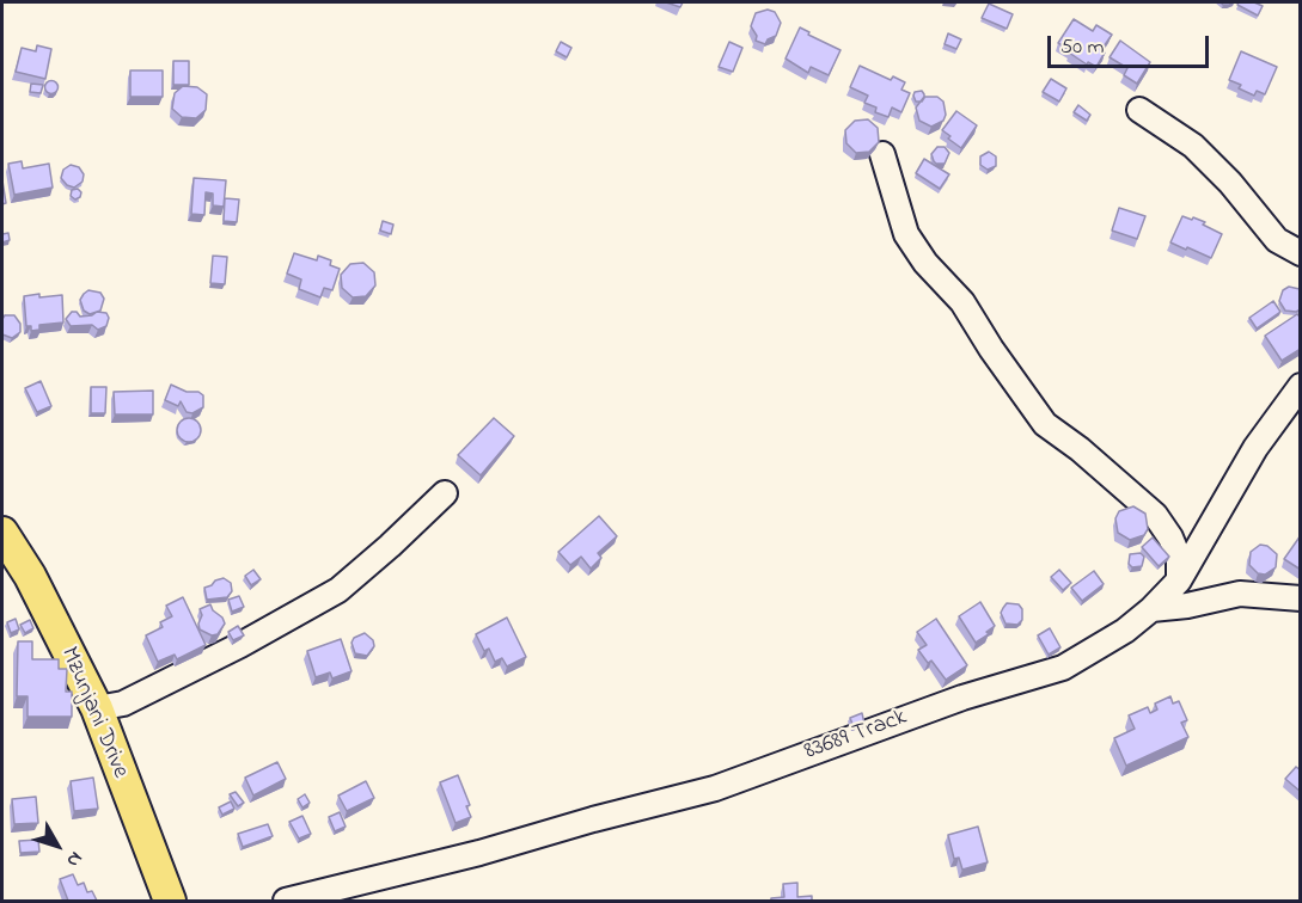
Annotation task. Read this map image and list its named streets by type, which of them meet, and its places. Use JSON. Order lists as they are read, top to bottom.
{
  "streets": {
    "main road": ["Mzunjani Drive"],
    "street": ["83689 Track"]
  },
  "scale_bar": "50 m",
  "north": "bottom right"
}
